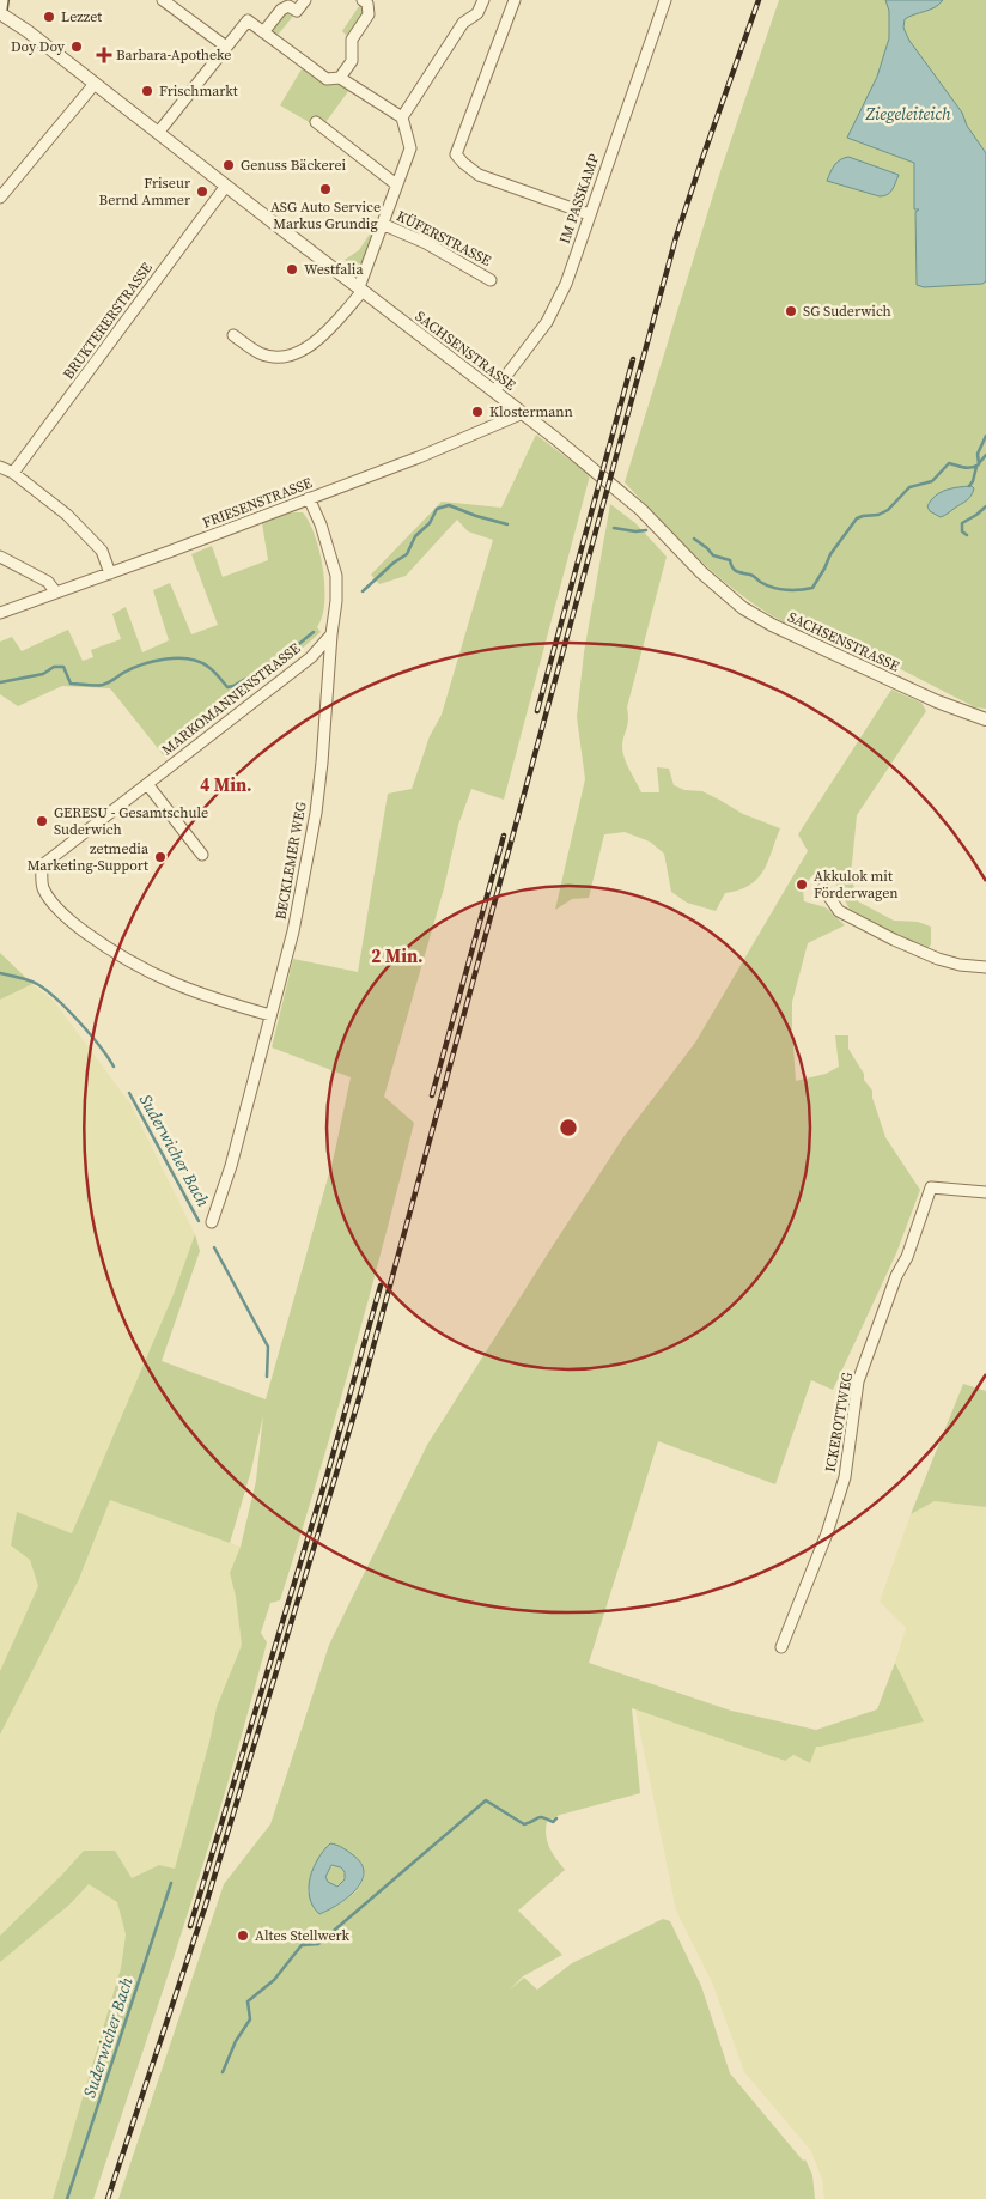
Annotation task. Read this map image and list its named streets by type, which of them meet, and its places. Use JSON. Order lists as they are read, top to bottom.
{
  "streets": {
    "street": [
      "IM PASSKAMP",
      "KÜFERSTRASSE",
      "BRUKTERERSTRASSE",
      "SACHSENSTRASSE",
      "FRIESENSTRASSE",
      "MARKOMANNENSTRASSE",
      "BECKLEMER WEG",
      "ICKEROTTWEG"
    ]
  },
  "crossings": [
    ["IM PASSKAMP", "SACHSENSTRASSE"],
    ["KÜFERSTRASSE", "SACHSENSTRASSE"],
    ["BRUKTERERSTRASSE", "SACHSENSTRASSE"],
    ["SACHSENSTRASSE", "FRIESENSTRASSE"],
    ["FRIESENSTRASSE", "BECKLEMER WEG"],
    ["MARKOMANNENSTRASSE", "BECKLEMER WEG"]
  ],
  "water": ["Ziegeleiteich", "Suderwicher Bach"],
  "places": {
    "other": [
      "Lezzet",
      "Doy Doy",
      "Frischmarkt",
      "Genuss Bäckerei",
      "ASG Auto Service Markus Grundig",
      "Friseur Bernd Ammer",
      "Westfalia",
      "SG Suderwich",
      "Klostermann",
      "GERESU - Gesamtschule Suderwich",
      "zetmedia Marketing-Support",
      "Akkulok mit Förderwagen",
      "Altes Stellwerk"
    ],
    "health": ["Barbara-Apotheke"]
  },
  "rings": ["4 Min.", "2 Min."]
}
